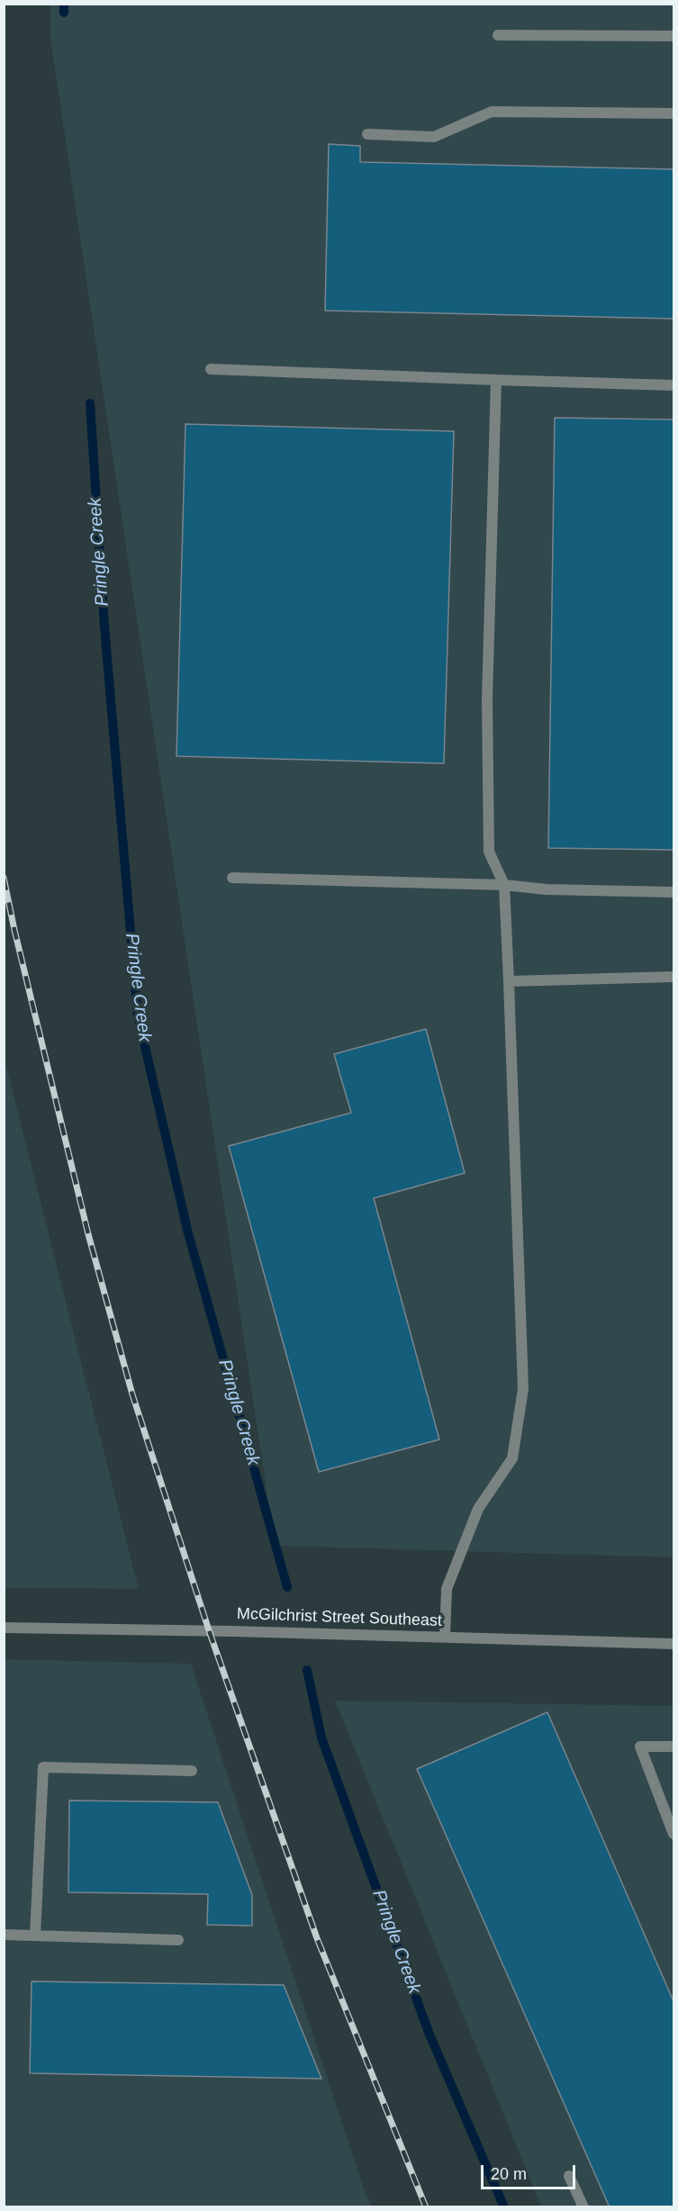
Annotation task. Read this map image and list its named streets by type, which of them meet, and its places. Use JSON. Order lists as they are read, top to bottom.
{
  "streets": {
    "street": ["McGilchrist Street Southeast"]
  },
  "water": ["Pringle Creek"],
  "scale_bar": "20 m"
}
